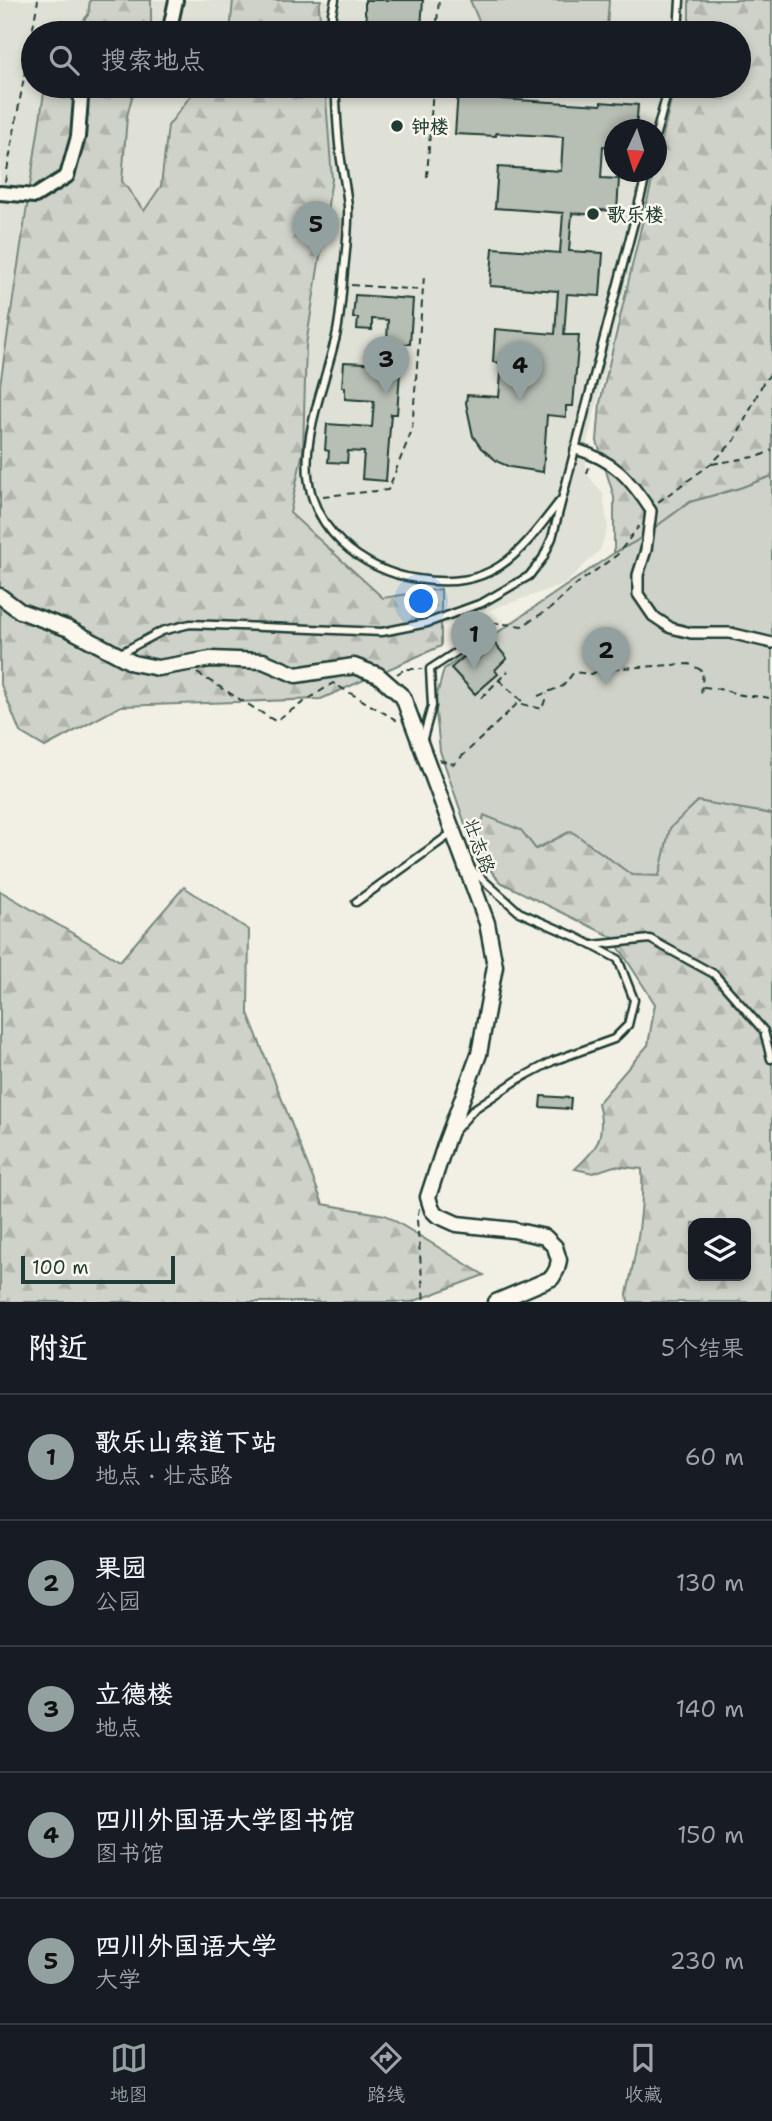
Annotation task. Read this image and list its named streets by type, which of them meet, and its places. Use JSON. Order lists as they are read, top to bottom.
{
  "streets": {
    "street": ["壮志路"]
  },
  "places": ["钟楼", "歌乐楼"],
  "scale_bar": "100 m",
  "north": "bottom",
  "page": {
    "search": "搜索地点",
    "pins": [
      "5",
      "3",
      "4",
      "1",
      "2"
    ],
    "scale": "100 m",
    "heading": ["附近", "5个结果"],
    "list": [
      {
        "mark": "1",
        "name": "歌乐山索道下站",
        "note": "地点 · 壮志路",
        "value": "60 m"
      },
      {
        "mark": "2",
        "name": "果园",
        "note": "公园",
        "value": "130 m"
      },
      {
        "mark": "3",
        "name": "立德楼",
        "note": "地点",
        "value": "140 m"
      },
      {
        "mark": "4",
        "name": "四川外国语大学图书馆",
        "note": "图书馆",
        "value": "150 m"
      },
      {
        "mark": "5",
        "name": "四川外国语大学",
        "note": "大学",
        "value": "230 m"
      }
    ],
    "nav": ["地图", "路线", "收藏"]
  }
}
